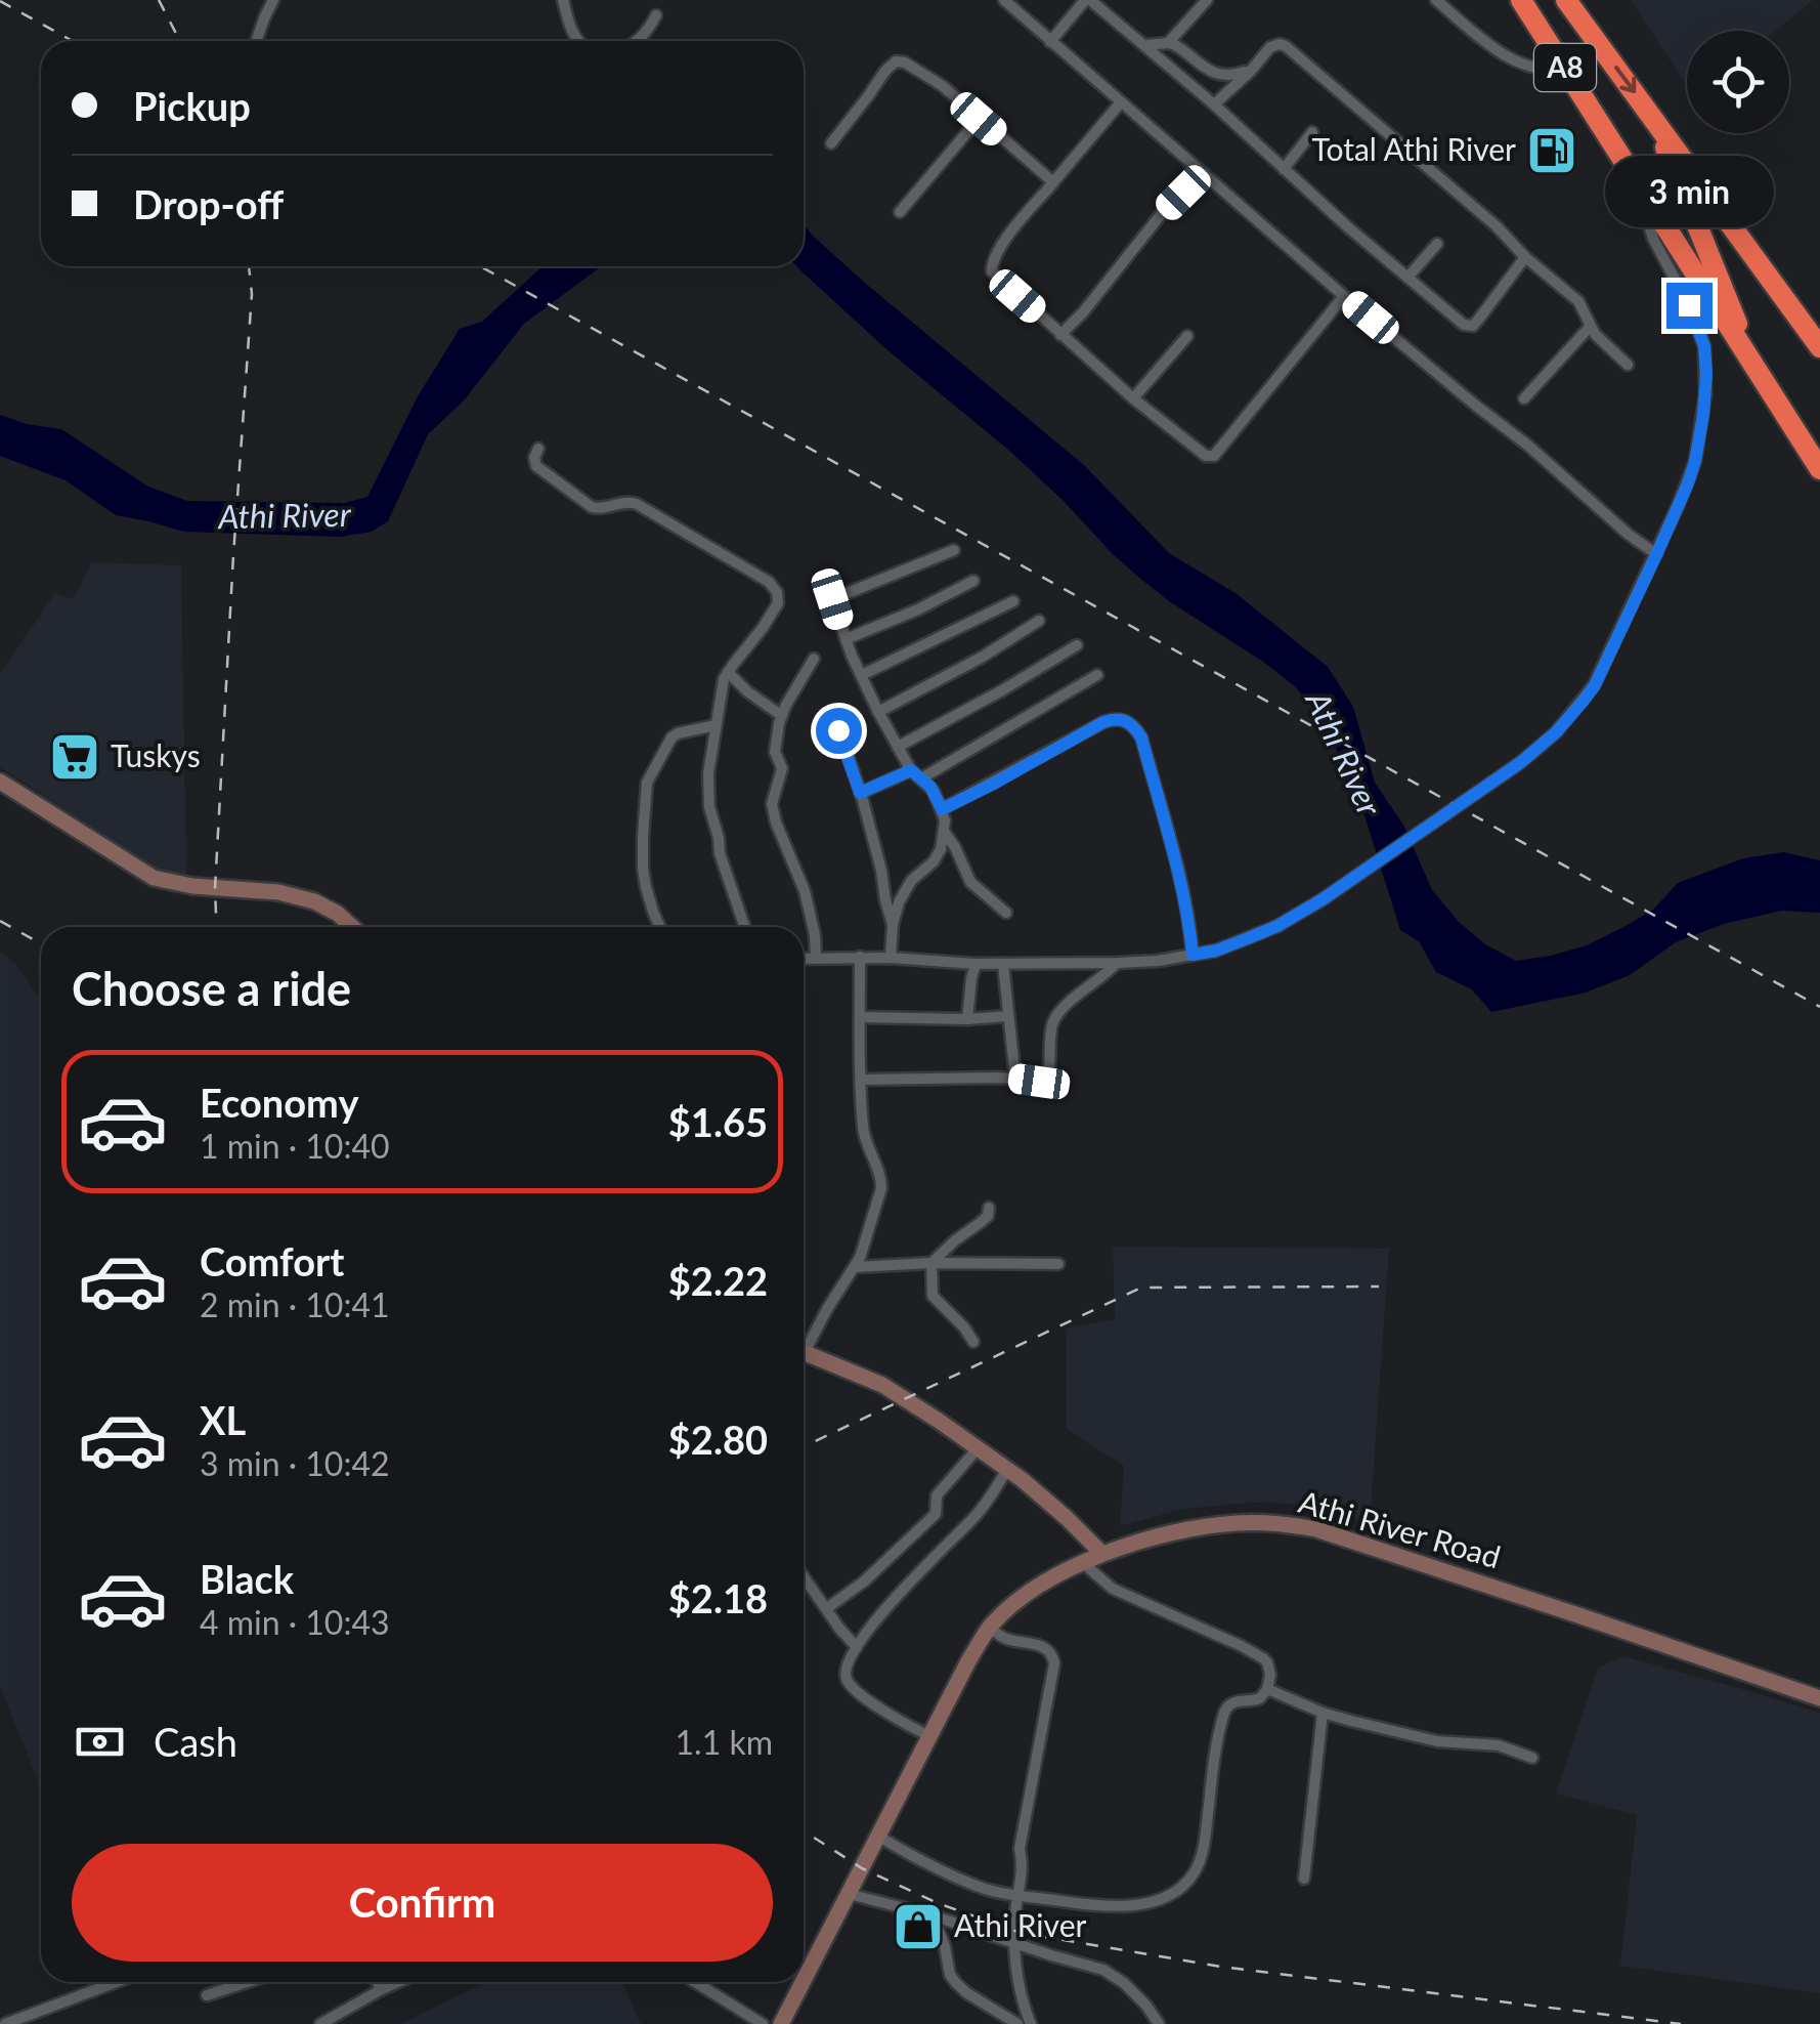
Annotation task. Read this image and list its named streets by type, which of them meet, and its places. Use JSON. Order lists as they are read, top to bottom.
{
  "streets": {
    "highway": ["A8"],
    "main road": ["Athi River Road"]
  },
  "water": ["Athi River"],
  "places": {
    "fuel station": ["Total Athi River"],
    "supermarket": ["Tuskys"],
    "shop": ["Athi River"]
  },
  "page": {
    "banner": ["Pickup", "Drop-off"],
    "bubble": "3 min",
    "heading": "Choose a ride",
    "list": [
      {
        "name": "Economy",
        "note": "1 min · 10:40",
        "value": "$1.65"
      },
      {
        "name": "Comfort",
        "note": "2 min · 10:41",
        "value": "$2.22"
      },
      {
        "name": "XL",
        "note": "3 min · 10:42",
        "value": "$2.80"
      },
      {
        "name": "Black",
        "note": "4 min · 10:43",
        "value": "$2.18"
      }
    ],
    "pay": ["Cash", "1.1 km"],
    "buttons": "Confirm"
  }
}
